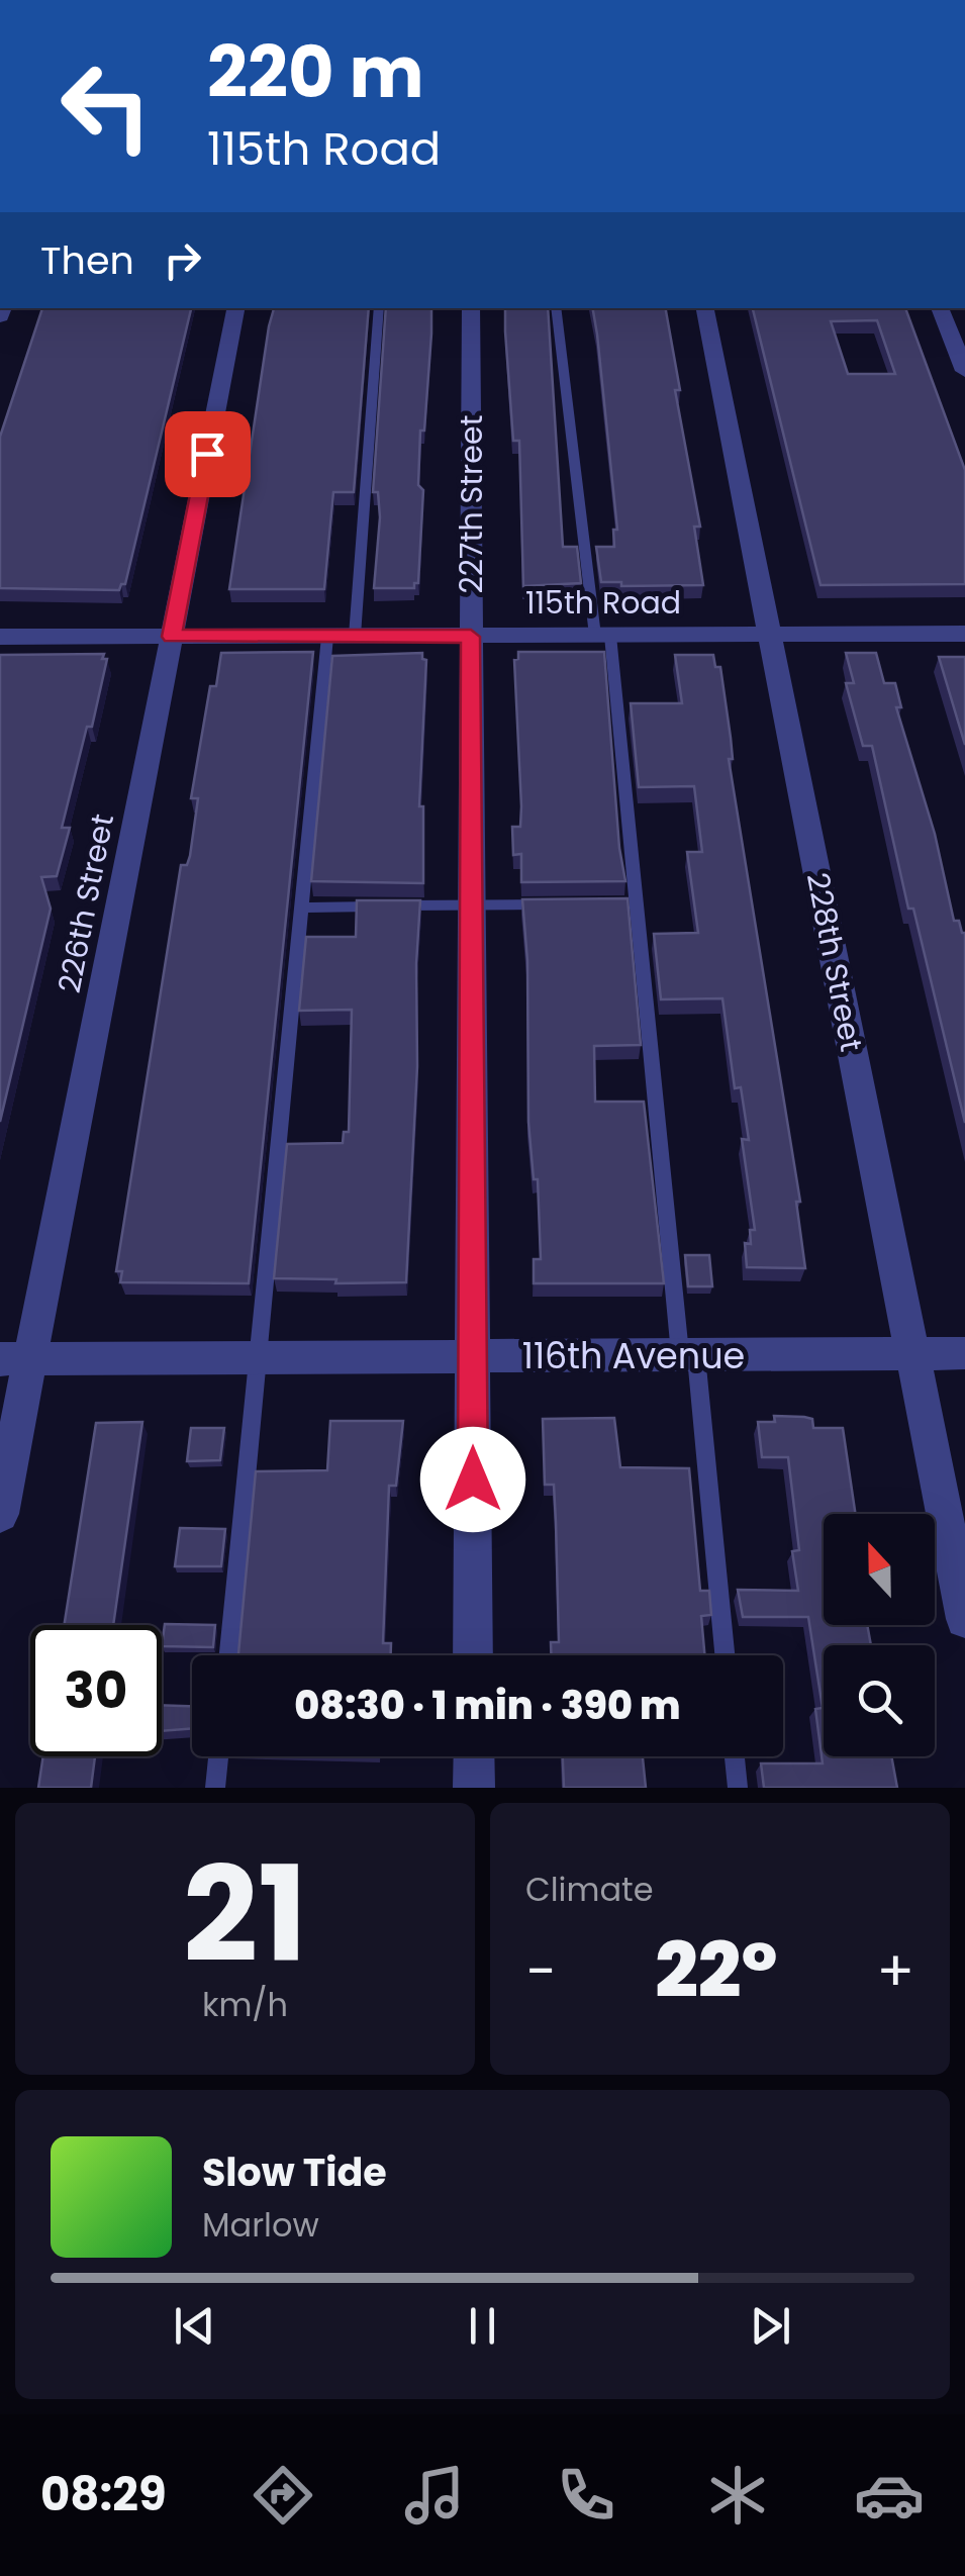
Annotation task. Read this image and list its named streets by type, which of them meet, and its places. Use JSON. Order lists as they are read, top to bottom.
{
  "streets": {
    "street": [
      "227th Street",
      "115th Road",
      "226th Street",
      "228th Street",
      "116th Avenue"
    ]
  },
  "crossings": [
    ["227th Street", "115th Road"],
    ["227th Street", "116th Avenue"],
    ["115th Road", "226th Street"],
    ["115th Road", "228th Street"],
    ["226th Street", "116th Avenue"],
    ["228th Street", "116th Avenue"]
  ],
  "north": "top",
  "page": {
    "turn": ["220 m", "115th Road"],
    "then": "Then",
    "limit": "30",
    "trip": "08:30 · 1 min · 390 m",
    "tile": [
      ["21", "km/h"],
      "Climate"
    ],
    "heat": ["−", "22°", "+"],
    "song": ["Slow Tide", "Marlow"],
    "tabs": "08:29"
  }
}
